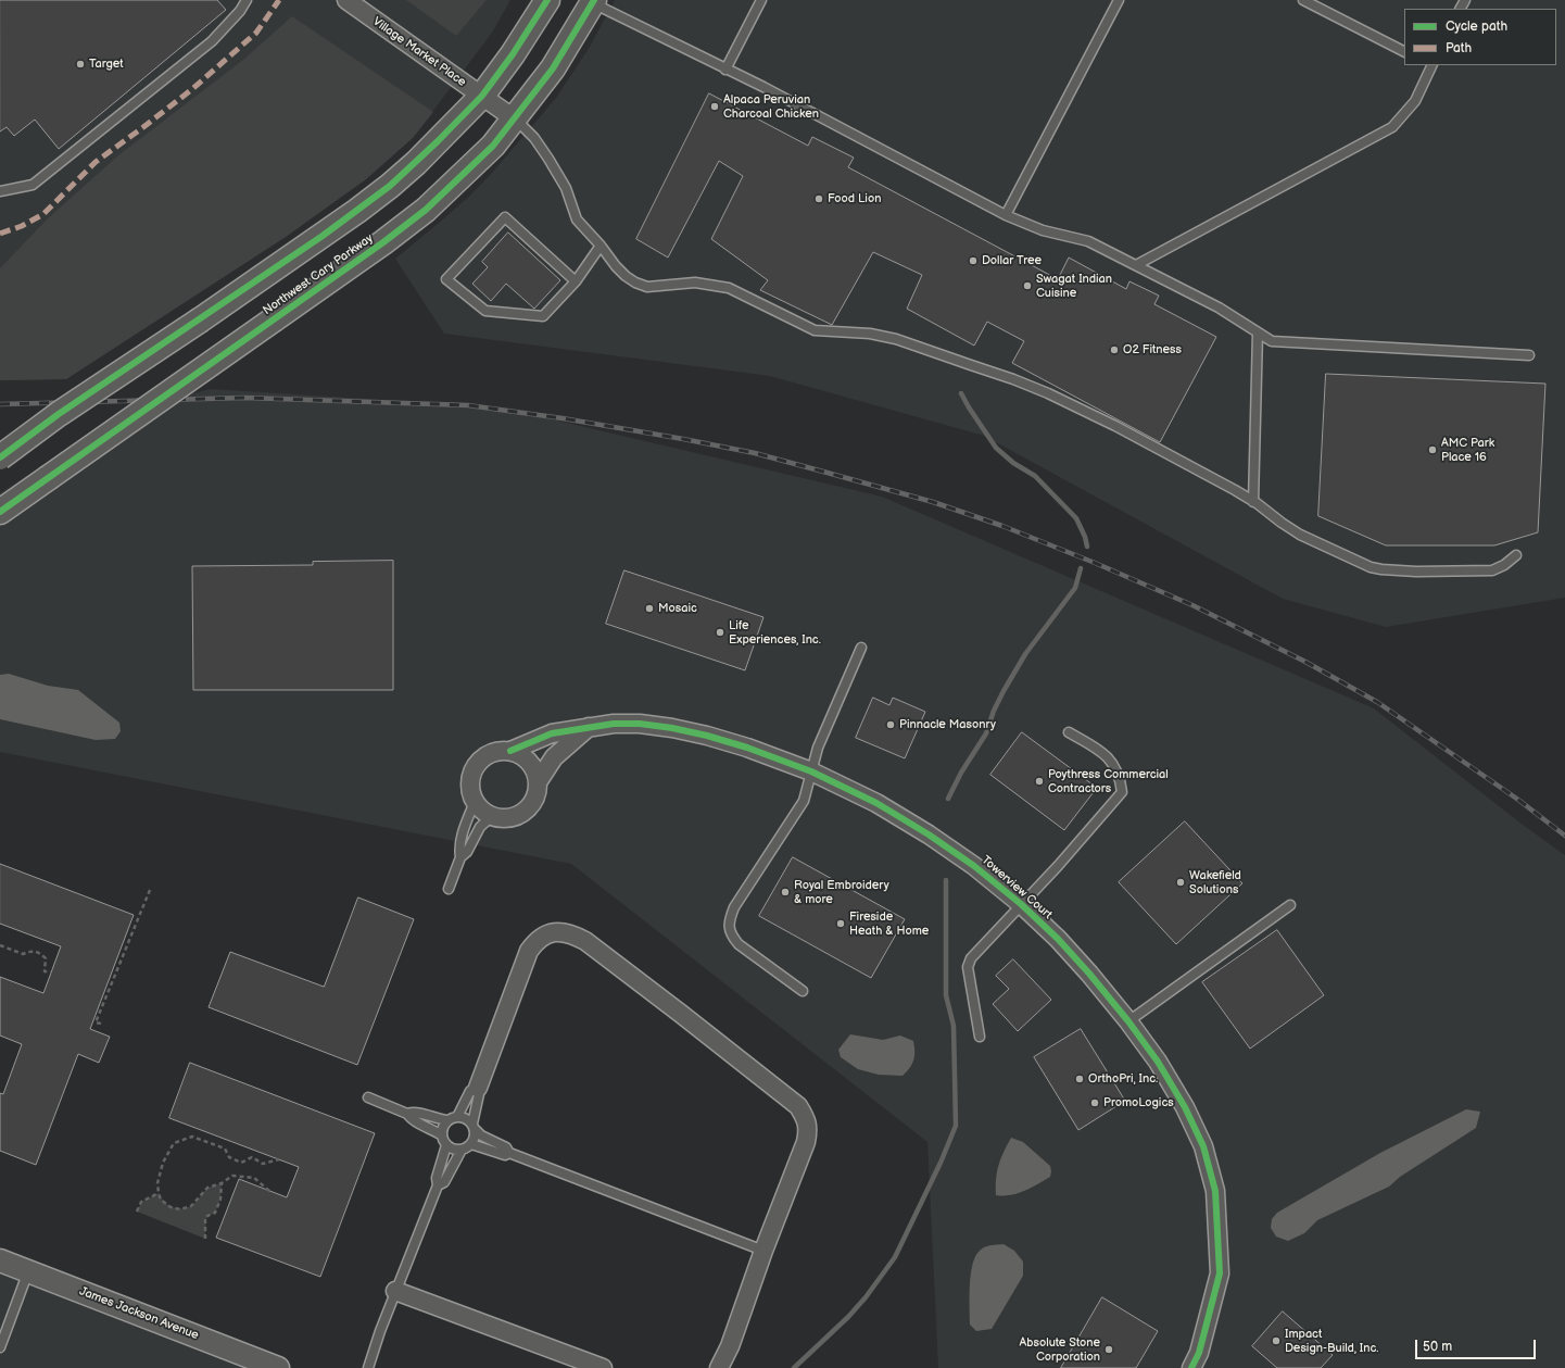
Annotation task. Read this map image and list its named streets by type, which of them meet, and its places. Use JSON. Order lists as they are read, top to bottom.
{
  "streets": {
    "main road": ["Northwest Cary Parkway"],
    "street": ["Village Market Place", "Towerview Court", "James Jackson Avenue"]
  },
  "crossings": [
    ["Village Market Place", "Northwest Cary Parkway"]
  ],
  "places": [
    "Target",
    "Alpaca Peruvian Charcoal Chicken",
    "Food Lion",
    "Dollar Tree",
    "Swagat Indian Cuisine",
    "O2 Fitness",
    "AMC Park Place 16",
    "Mosaic",
    "Life Experiences, Inc.",
    "Pinnacle Masonry",
    "Poythress Commercial Contractors",
    "Wakefield Solutions",
    "Royal Embroidery & more",
    "Fireside Heath & Home",
    "OrthoPri, Inc.",
    "PromoLogics",
    "Impact Design-Build, Inc.",
    "Absolute Stone Corporation"
  ],
  "legend": ["Cycle path", "Path"],
  "scale_bar": "50 m"
}
